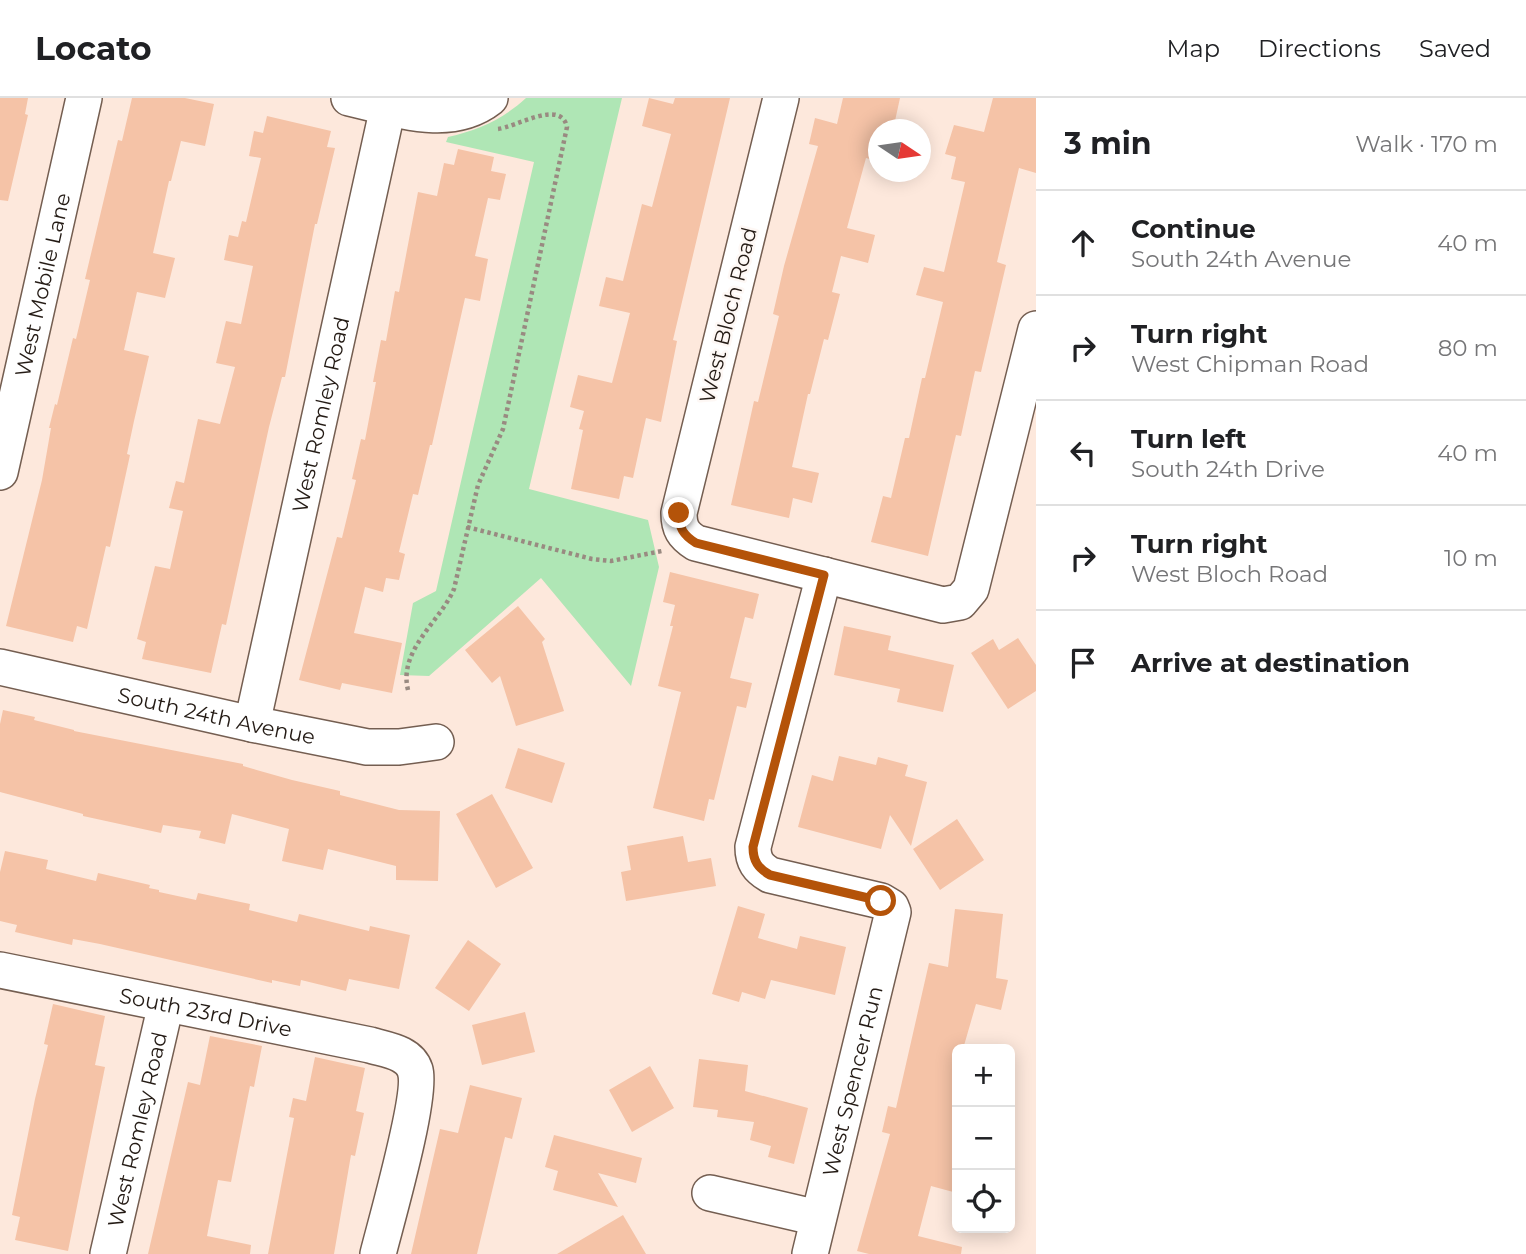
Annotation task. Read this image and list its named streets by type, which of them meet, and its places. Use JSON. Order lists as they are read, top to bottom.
{
  "streets": {
    "street": [
      "West Mobile Lane",
      "West Bloch Road",
      "West Romley Road",
      "South 24th Avenue",
      "South 23rd Drive",
      "West Spencer Run"
    ]
  },
  "crossings": [
    ["West Romley Road", "South 24th Avenue"],
    ["West Romley Road", "South 23rd Drive"]
  ],
  "north": "right",
  "page": {
    "header": "Locato",
    "nav": ["Map", "Directions", "Saved"],
    "heading": ["3 min", "Walk · 170 m"],
    "list": [
      ["Continue", "South 24th Avenue", "40 m"],
      ["Turn right", "West Chipman Road", "80 m"],
      ["Turn left", "South 24th Drive", "40 m"],
      ["Turn right", "West Bloch Road", "10 m"],
      "Arrive at destination"
    ],
    "map_buttons": ["+", "−"]
  }
}
